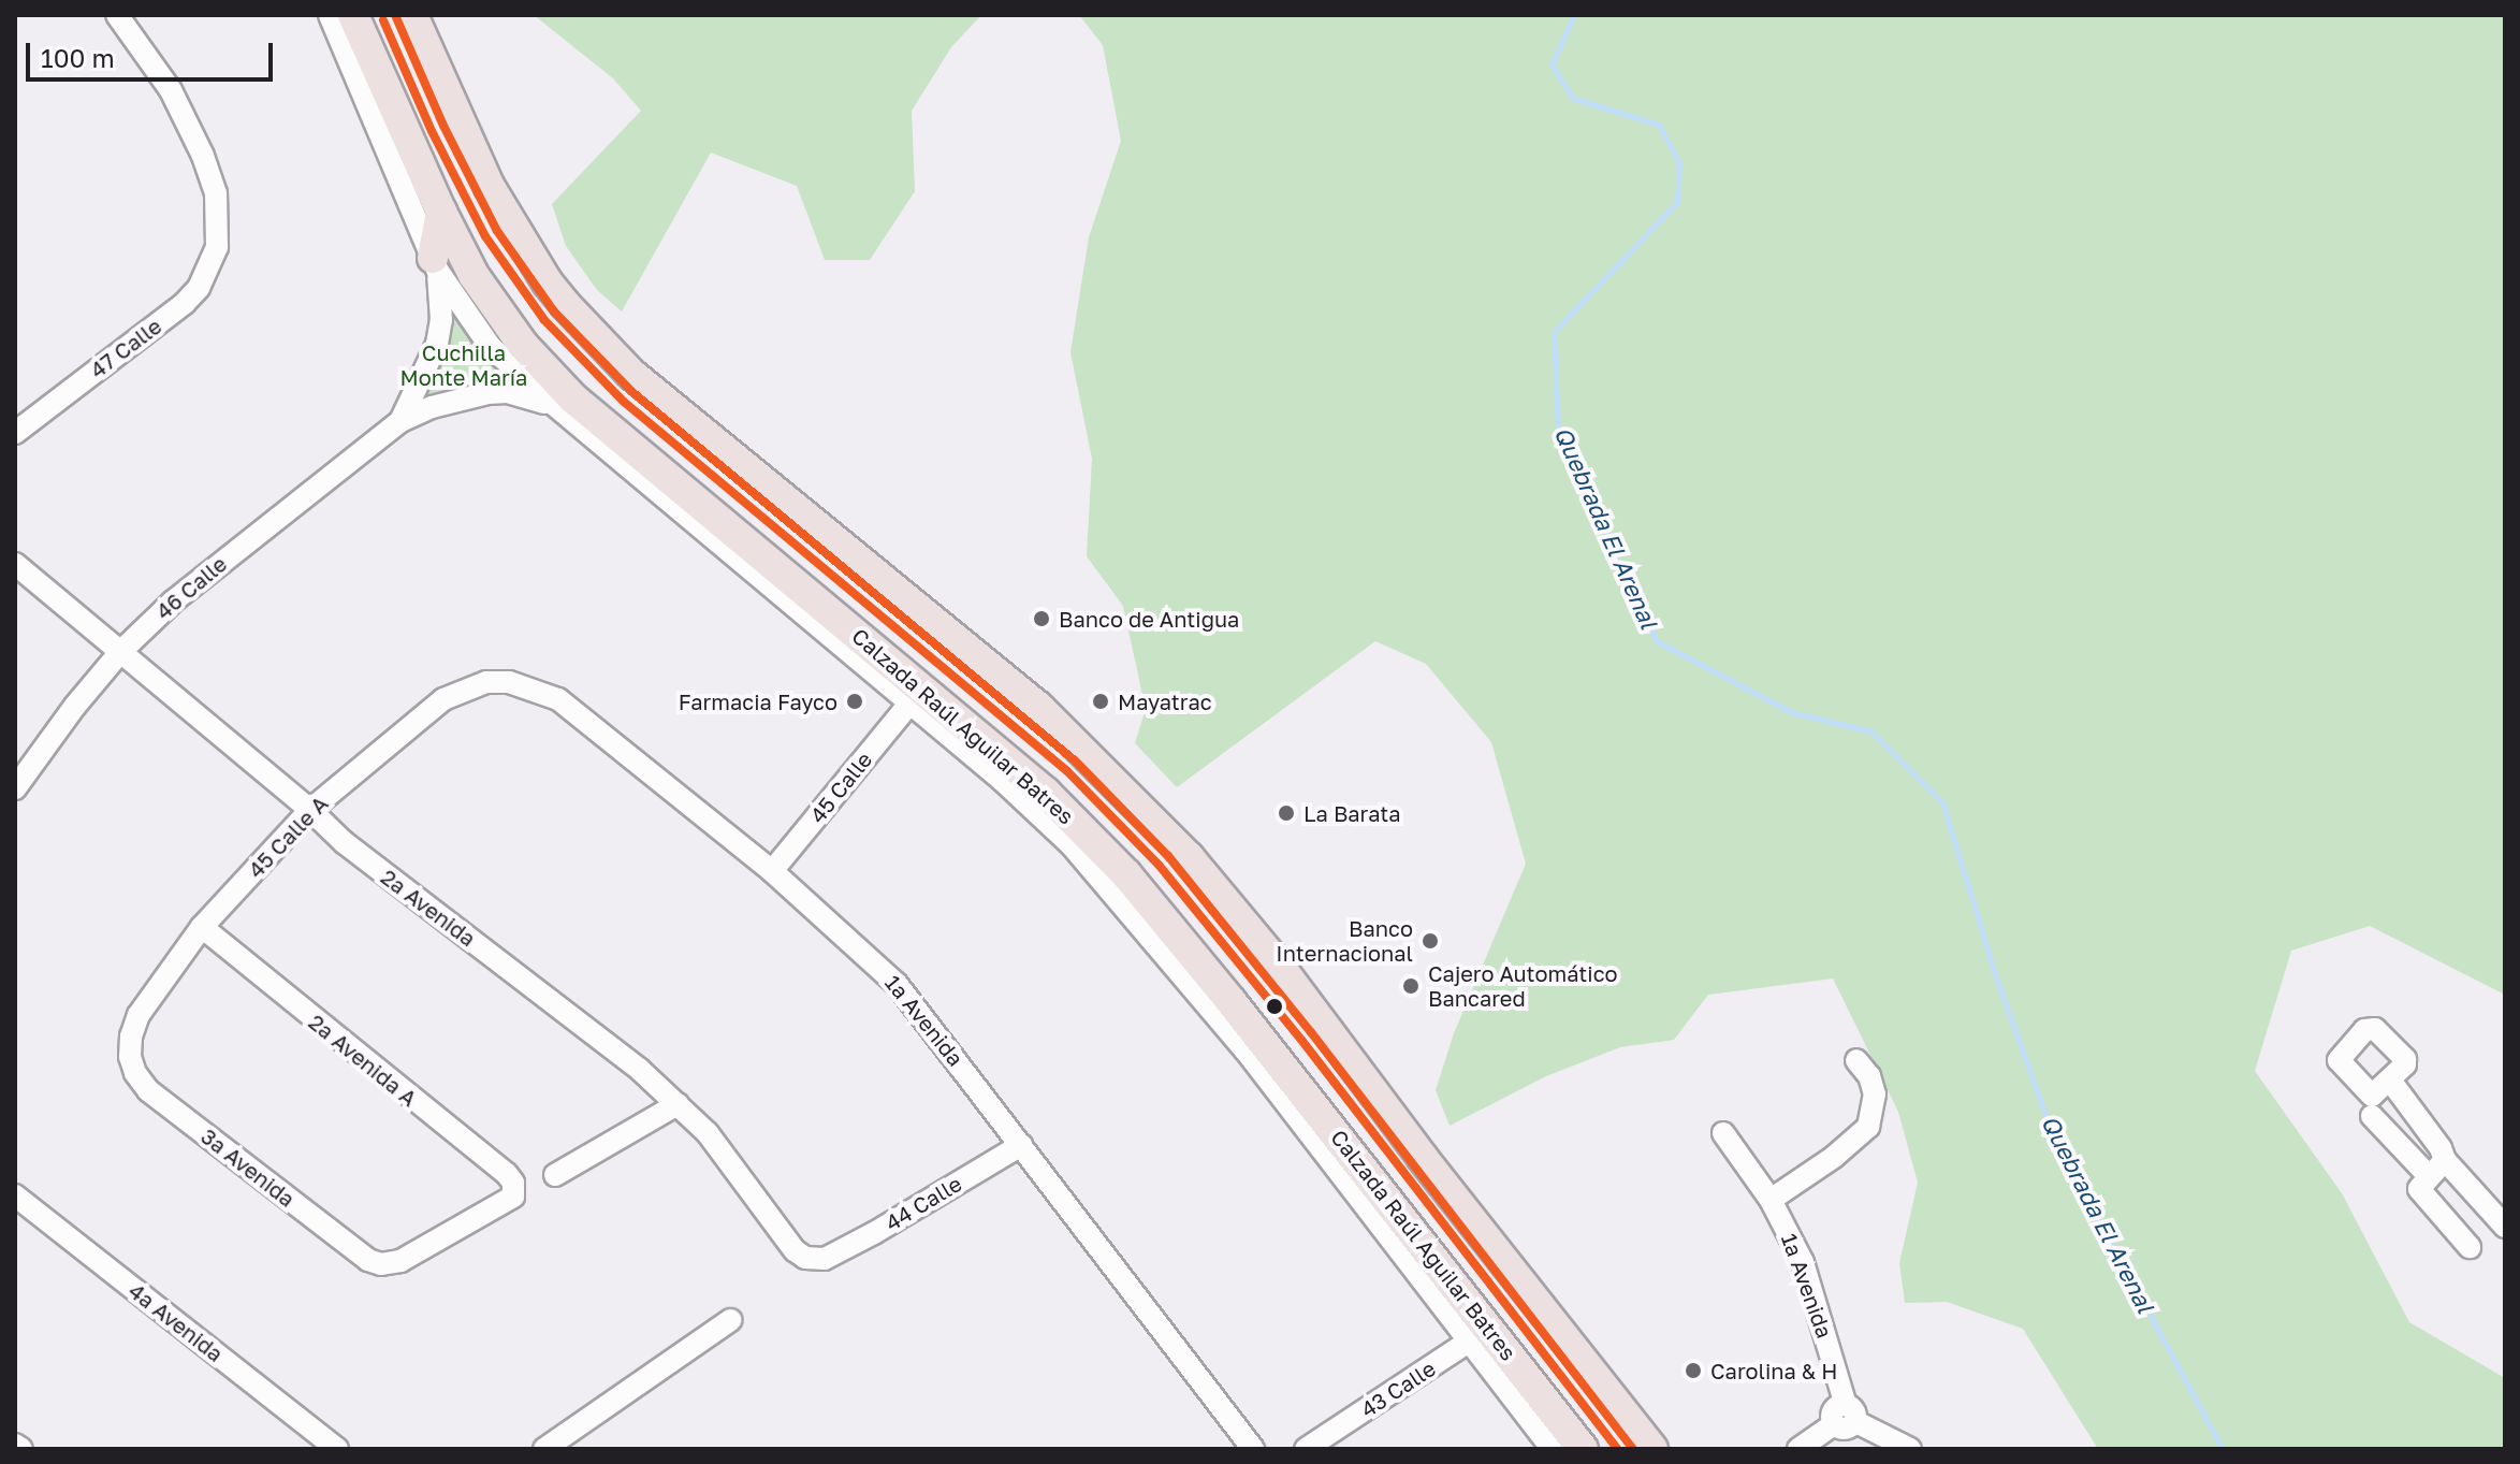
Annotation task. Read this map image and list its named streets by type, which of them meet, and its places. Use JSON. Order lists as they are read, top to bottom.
{
  "streets": {
    "highway": ["Calzada Raúl Aguilar Batres"],
    "street": [
      "47 Calle",
      "46 Calle",
      "45 Calle",
      "45 Calle A",
      "2a Avenida",
      "1a Avenida",
      "2a Avenida A",
      "3a Avenida",
      "44 Calle",
      "4a Avenida",
      "43 Calle"
    ]
  },
  "crossings": [
    ["46 Calle", "2a Avenida"],
    ["Calzada Raúl Aguilar Batres", "43 Calle"],
    ["45 Calle", "1a Avenida"],
    ["45 Calle A", "2a Avenida"],
    ["45 Calle A", "1a Avenida"],
    ["45 Calle A", "2a Avenida A"],
    ["45 Calle A", "3a Avenida"],
    ["2a Avenida", "44 Calle"],
    ["1a Avenida", "44 Calle"],
    ["2a Avenida A", "3a Avenida"]
  ],
  "water": ["Quebrada El Arenal"],
  "parks": ["Cuchilla Monte María"],
  "places": [
    "Banco de Antigua",
    "Farmacia Fayco",
    "Mayatrac",
    "La Barata",
    "Banco Internacional",
    "Cajero Automático Bancared",
    "Carolina & H"
  ],
  "scale_bar": "100 m"
}
